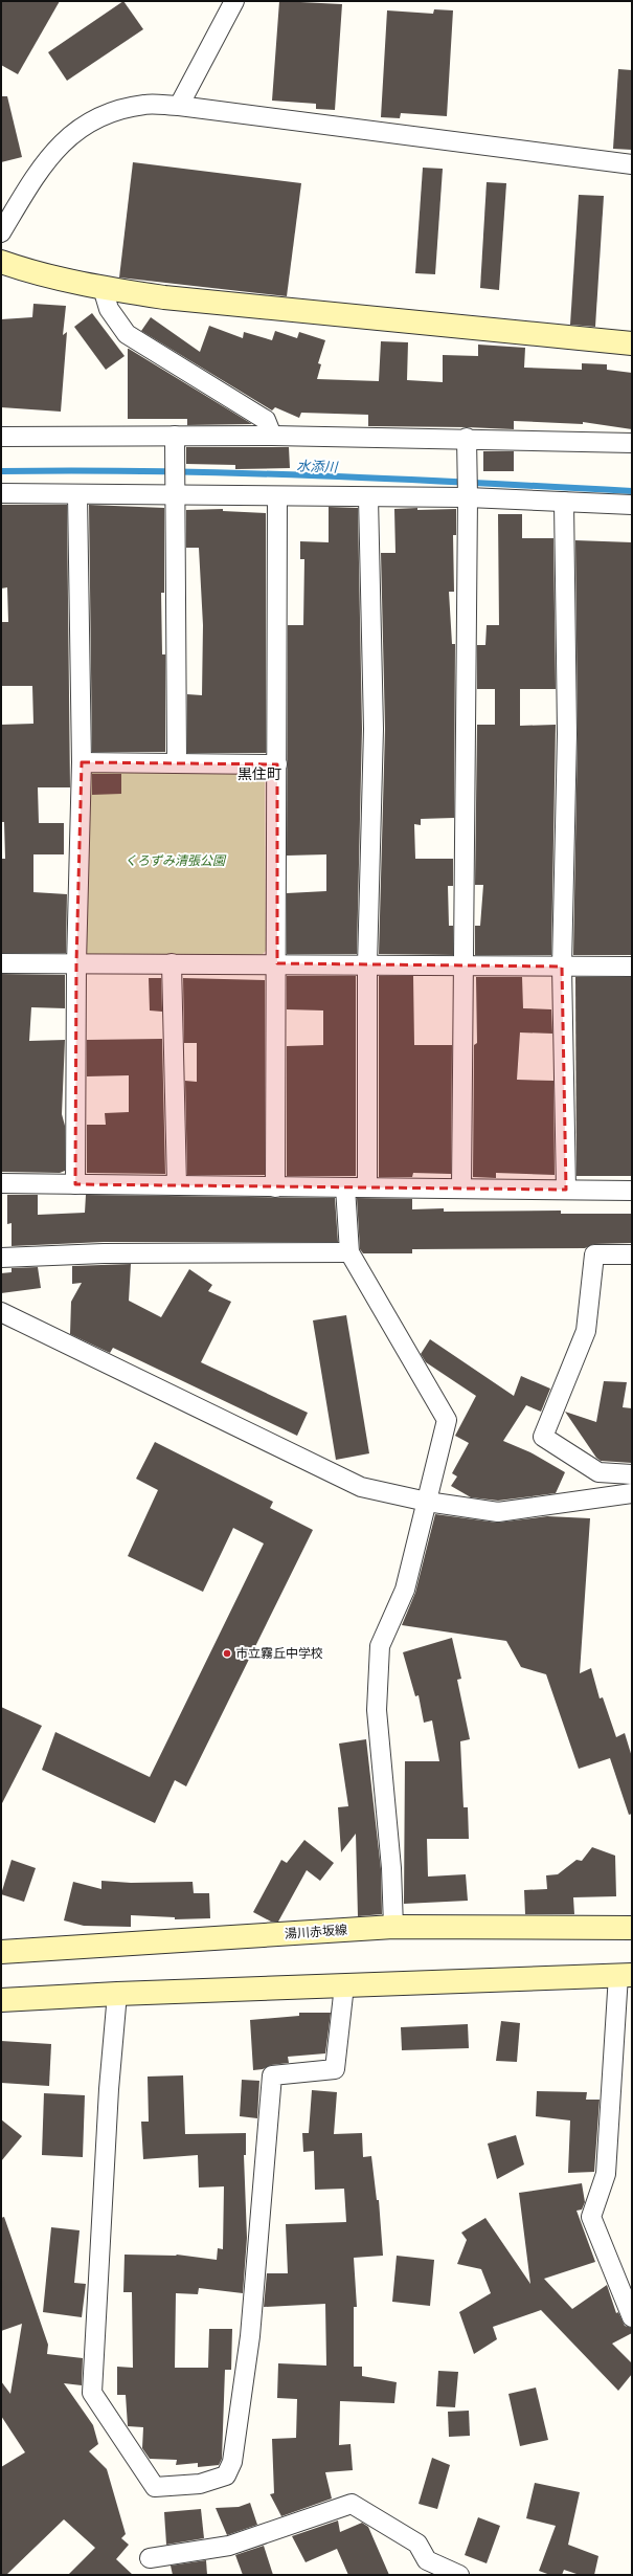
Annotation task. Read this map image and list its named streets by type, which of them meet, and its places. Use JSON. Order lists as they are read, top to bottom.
{
  "streets": {
    "main road": ["湯川赤坂線"]
  },
  "districts": ["黒住町"],
  "water": ["水添川"],
  "parks": ["くろずみ清張公園"],
  "places": ["市立霧丘中学校"]
}
